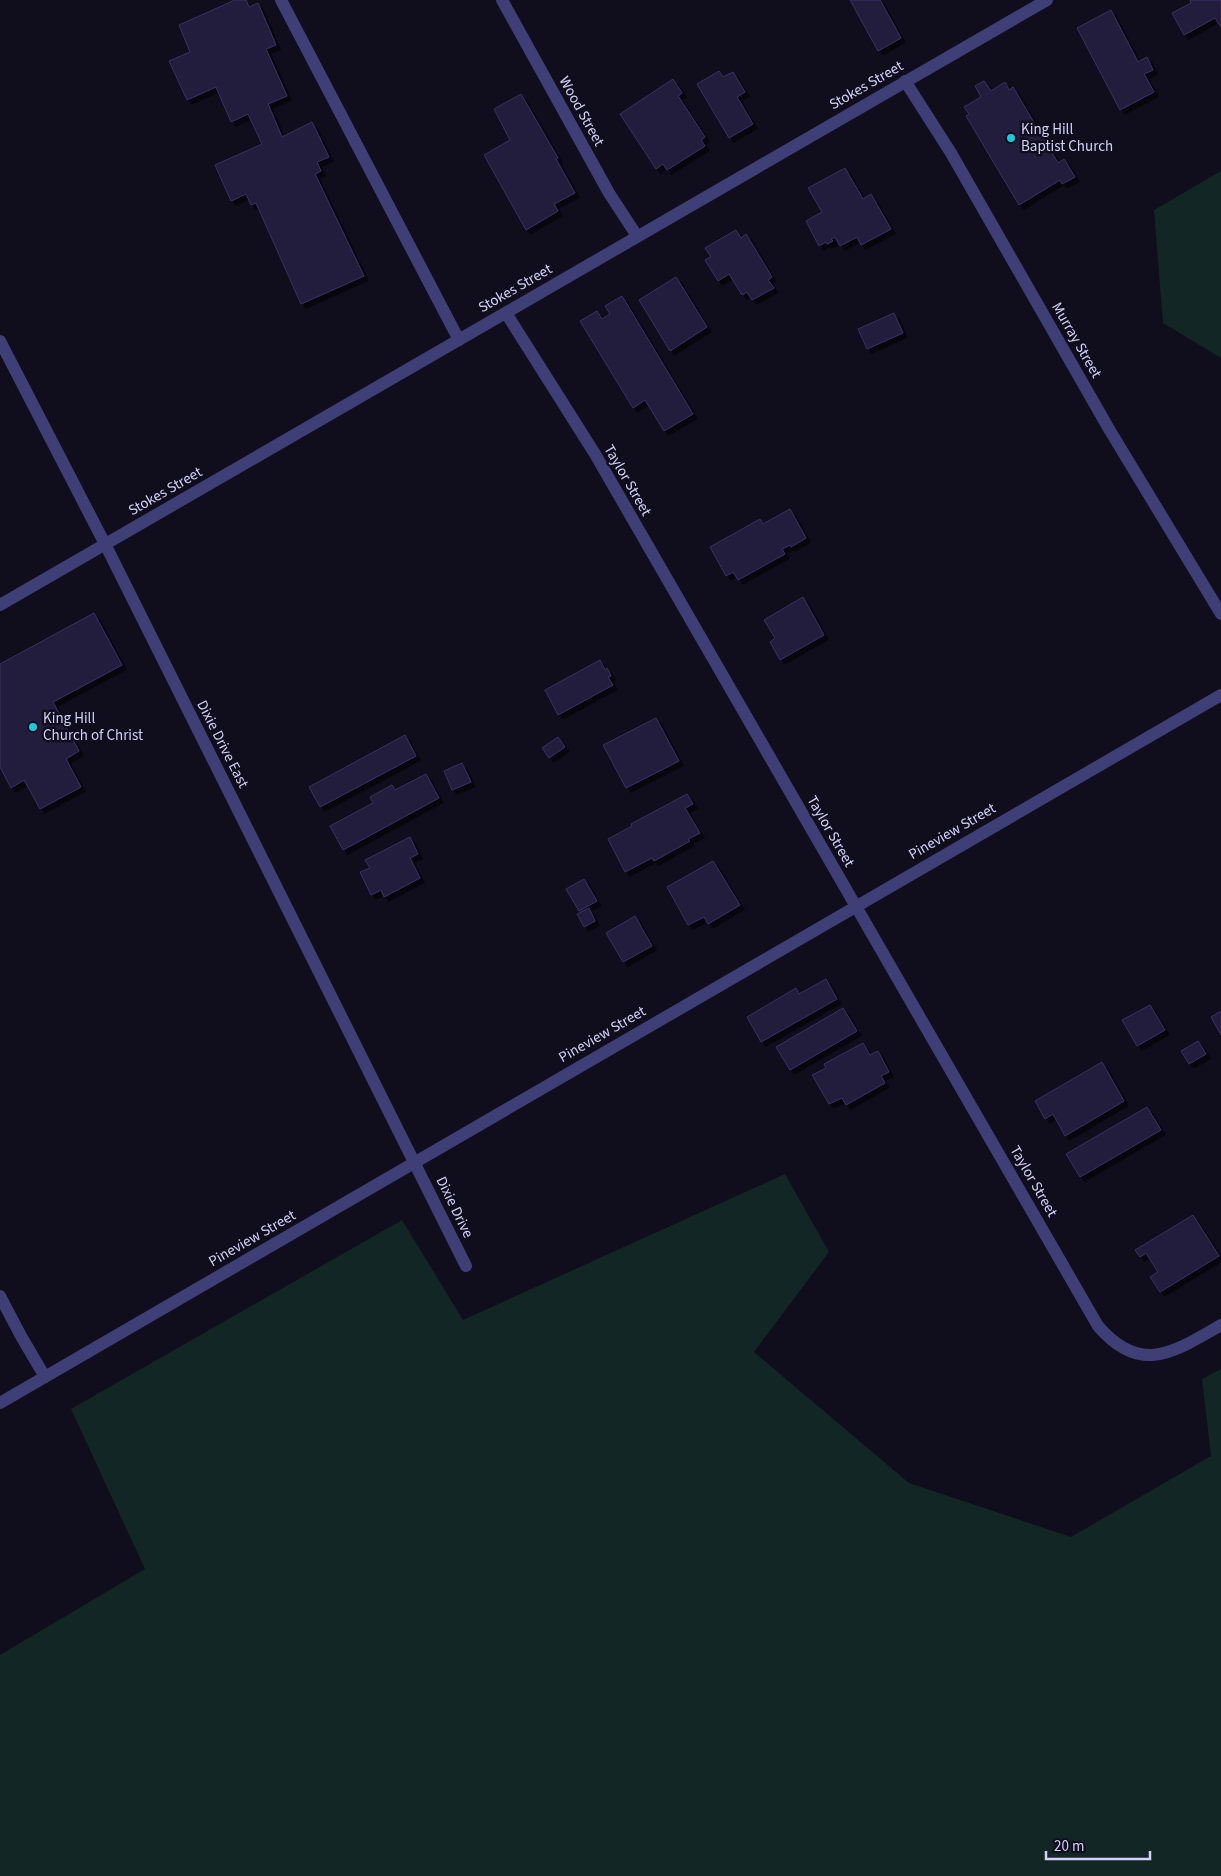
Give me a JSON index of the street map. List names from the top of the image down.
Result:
{
  "streets": {
    "street": [
      "Stokes Street",
      "Wood Street",
      "Murray Street",
      "Taylor Street",
      "Dixie Drive East",
      "Pineview Street",
      "Dixie Drive"
    ]
  },
  "crossings": [
    ["Stokes Street", "Wood Street"],
    ["Stokes Street", "Murray Street"],
    ["Stokes Street", "Taylor Street"],
    ["Stokes Street", "Dixie Drive East"],
    ["Taylor Street", "Pineview Street"],
    ["Dixie Drive East", "Pineview Street"],
    ["Dixie Drive East", "Dixie Drive"],
    ["Pineview Street", "Dixie Drive"]
  ],
  "places": ["King Hill Baptist Church", "King Hill Church of Christ"],
  "scale_bar": "20 m"
}
